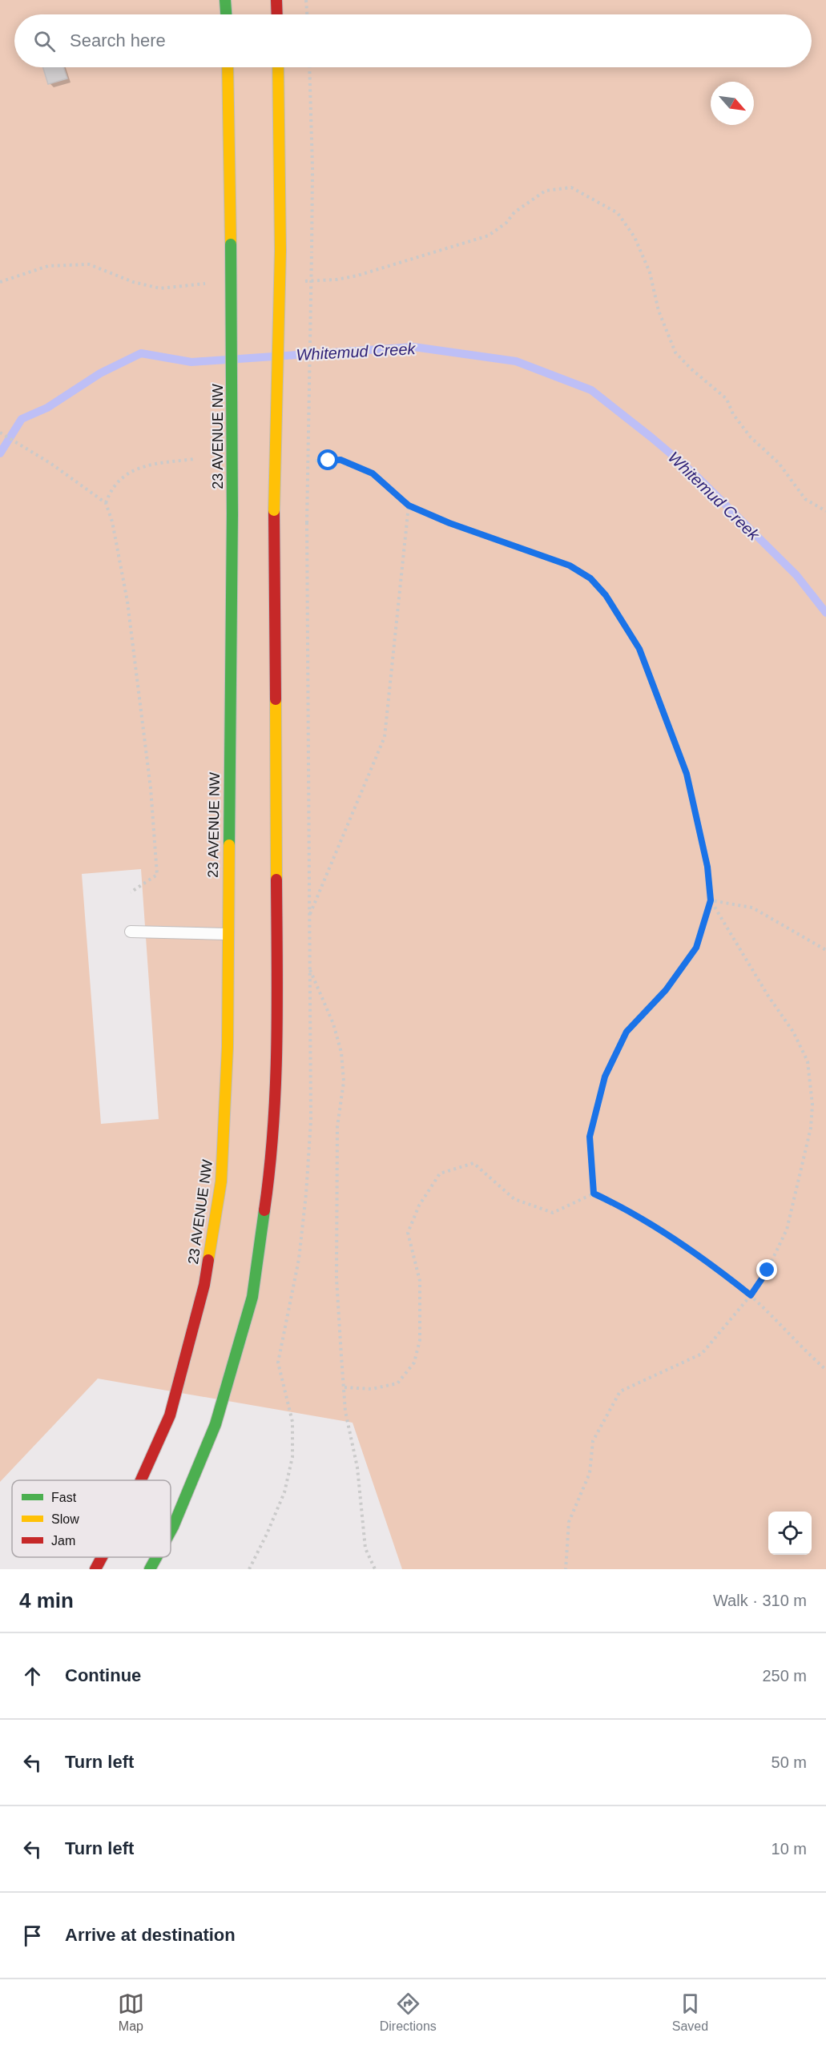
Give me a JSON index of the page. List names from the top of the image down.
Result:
{
  "streets": {
    "main road": ["23 AVENUE NW"]
  },
  "water": ["Whitemud Creek"],
  "legend": ["Fast", "Slow", "Jam"],
  "north": "bottom right",
  "page": {
    "search": "Search here",
    "heading": ["4 min", "Walk · 310 m"],
    "list": [
      ["Continue", "250 m"],
      ["Turn left", "50 m"],
      ["Turn left", "10 m"],
      "Arrive at destination"
    ],
    "nav": ["Map", "Directions", "Saved"]
  }
}
